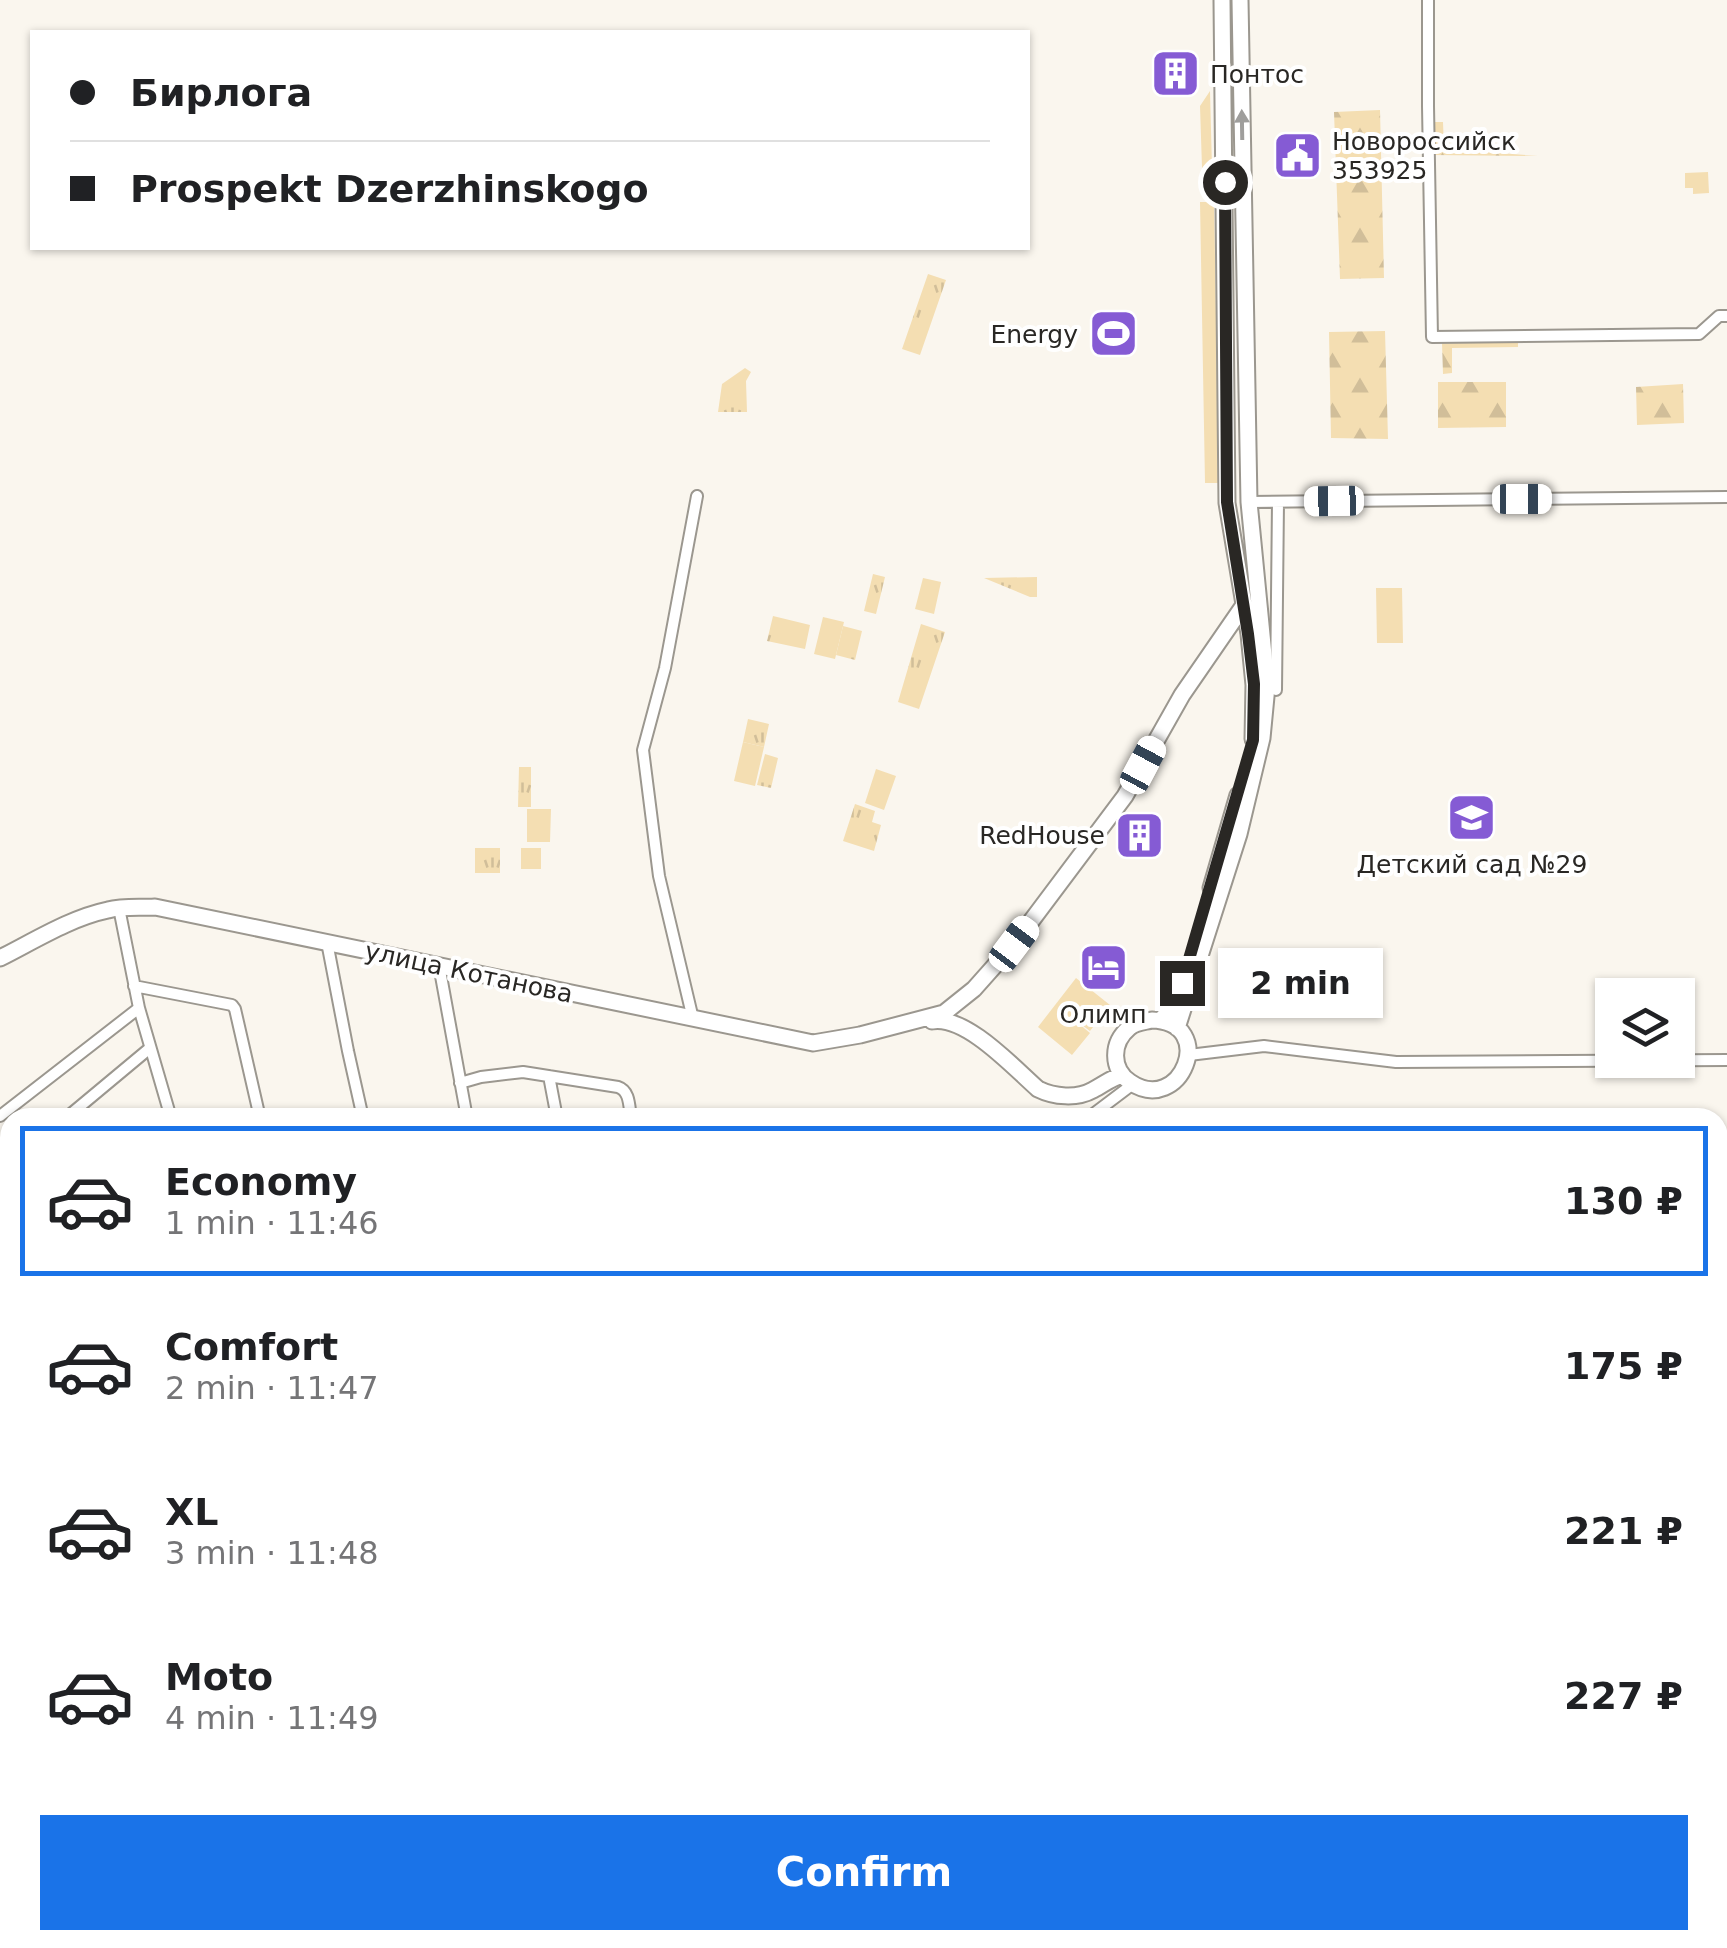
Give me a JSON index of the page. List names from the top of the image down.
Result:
{
  "streets": {
    "street": ["улица Котанова"]
  },
  "places": {
    "building": ["Понтос", "RedHouse"],
    "public building": ["Новороссийск 353925"],
    "sports": ["Energy"],
    "school or university": ["Детский сад №29"],
    "hotel": ["Олимп"]
  },
  "page": {
    "banner": ["Бирлога", "Prospekt Dzerzhinskogo"],
    "bubble": "2 min",
    "list": [
      {
        "name": "Economy",
        "note": "1 min · 11:46",
        "value": "130 ₽"
      },
      {
        "name": "Comfort",
        "note": "2 min · 11:47",
        "value": "175 ₽"
      },
      {
        "name": "XL",
        "note": "3 min · 11:48",
        "value": "221 ₽"
      },
      {
        "name": "Moto",
        "note": "4 min · 11:49",
        "value": "227 ₽"
      }
    ],
    "buttons": "Confirm"
  }
}
